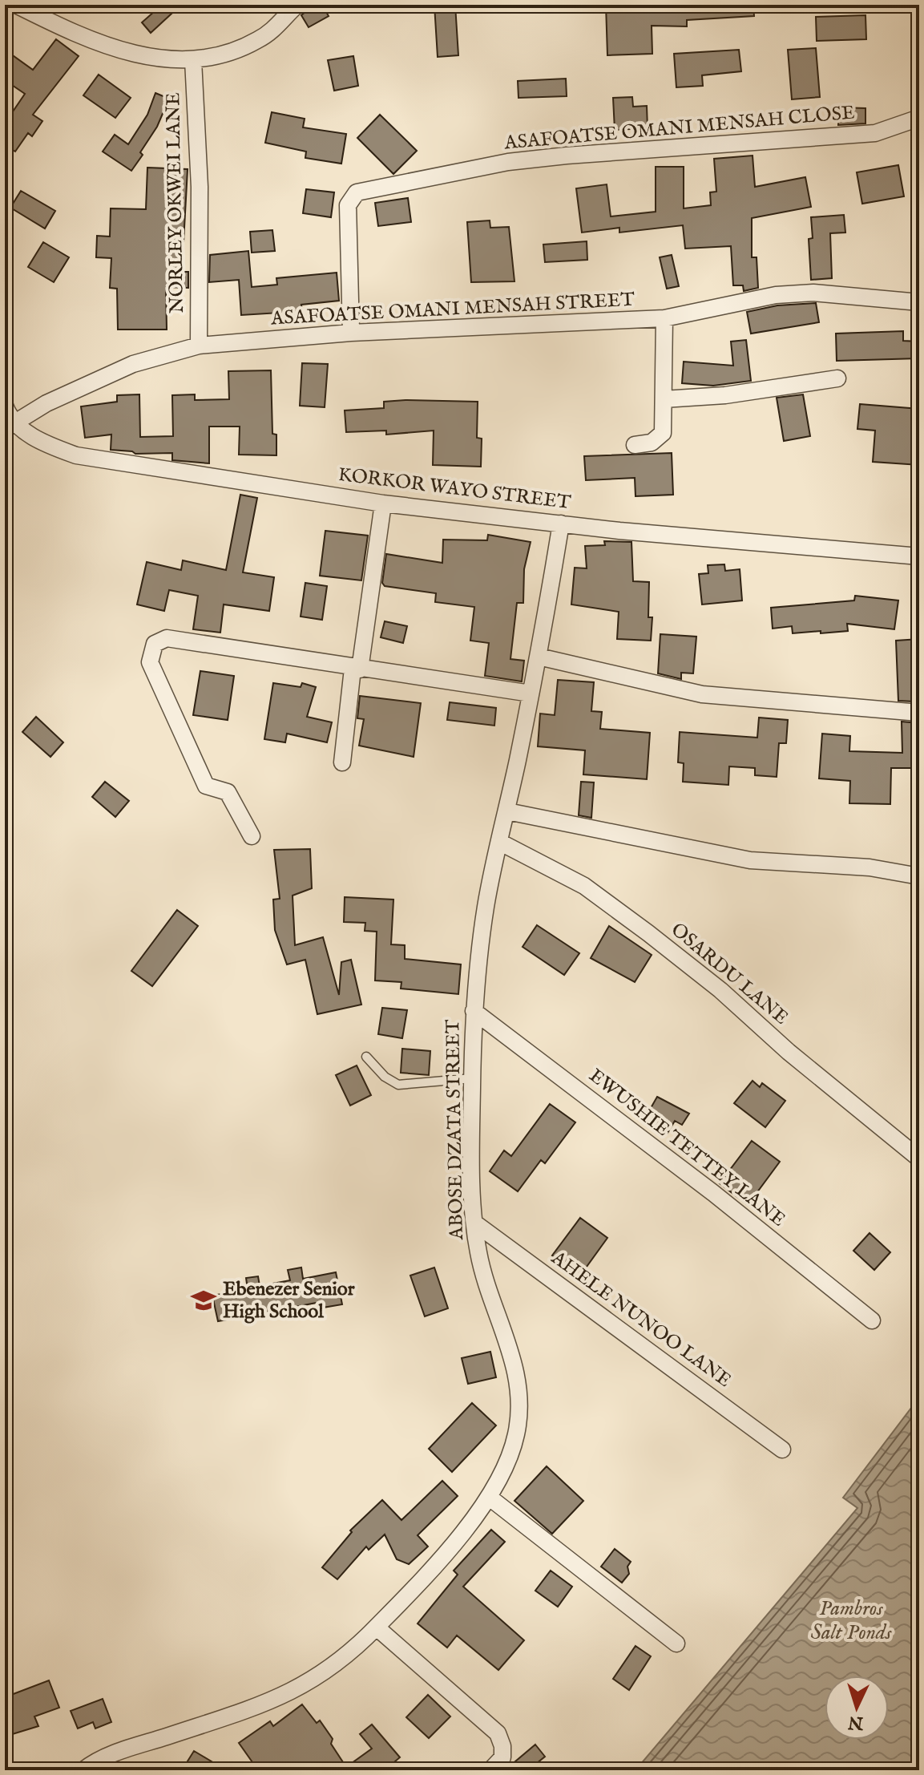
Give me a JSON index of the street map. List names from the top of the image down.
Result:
{
  "streets": {
    "street": [
      "ASAFOATSE OMANI MENSAH CLOSE",
      "NORLEY OKWEI LANE",
      "ASAFOATSE OMANI MENSAH STREET",
      "KORKOR WAYO STREET",
      "OSARDU LANE",
      "ABOSE DZATA STREET",
      "EWUSHIE TETTEY LANE",
      "AHELE NUNOO LANE"
    ]
  },
  "crossings": [
    ["ASAFOATSE OMANI MENSAH CLOSE", "ASAFOATSE OMANI MENSAH STREET"],
    ["NORLEY OKWEI LANE", "ASAFOATSE OMANI MENSAH STREET"],
    ["ASAFOATSE OMANI MENSAH STREET", "KORKOR WAYO STREET"],
    ["KORKOR WAYO STREET", "ABOSE DZATA STREET"],
    ["OSARDU LANE", "ABOSE DZATA STREET"],
    ["ABOSE DZATA STREET", "EWUSHIE TETTEY LANE"],
    ["ABOSE DZATA STREET", "AHELE NUNOO LANE"]
  ],
  "water": ["Pambros Salt Ponds"],
  "places": {
    "school or university": ["Ebenezer Senior High School"]
  },
  "north": "bottom"
}
